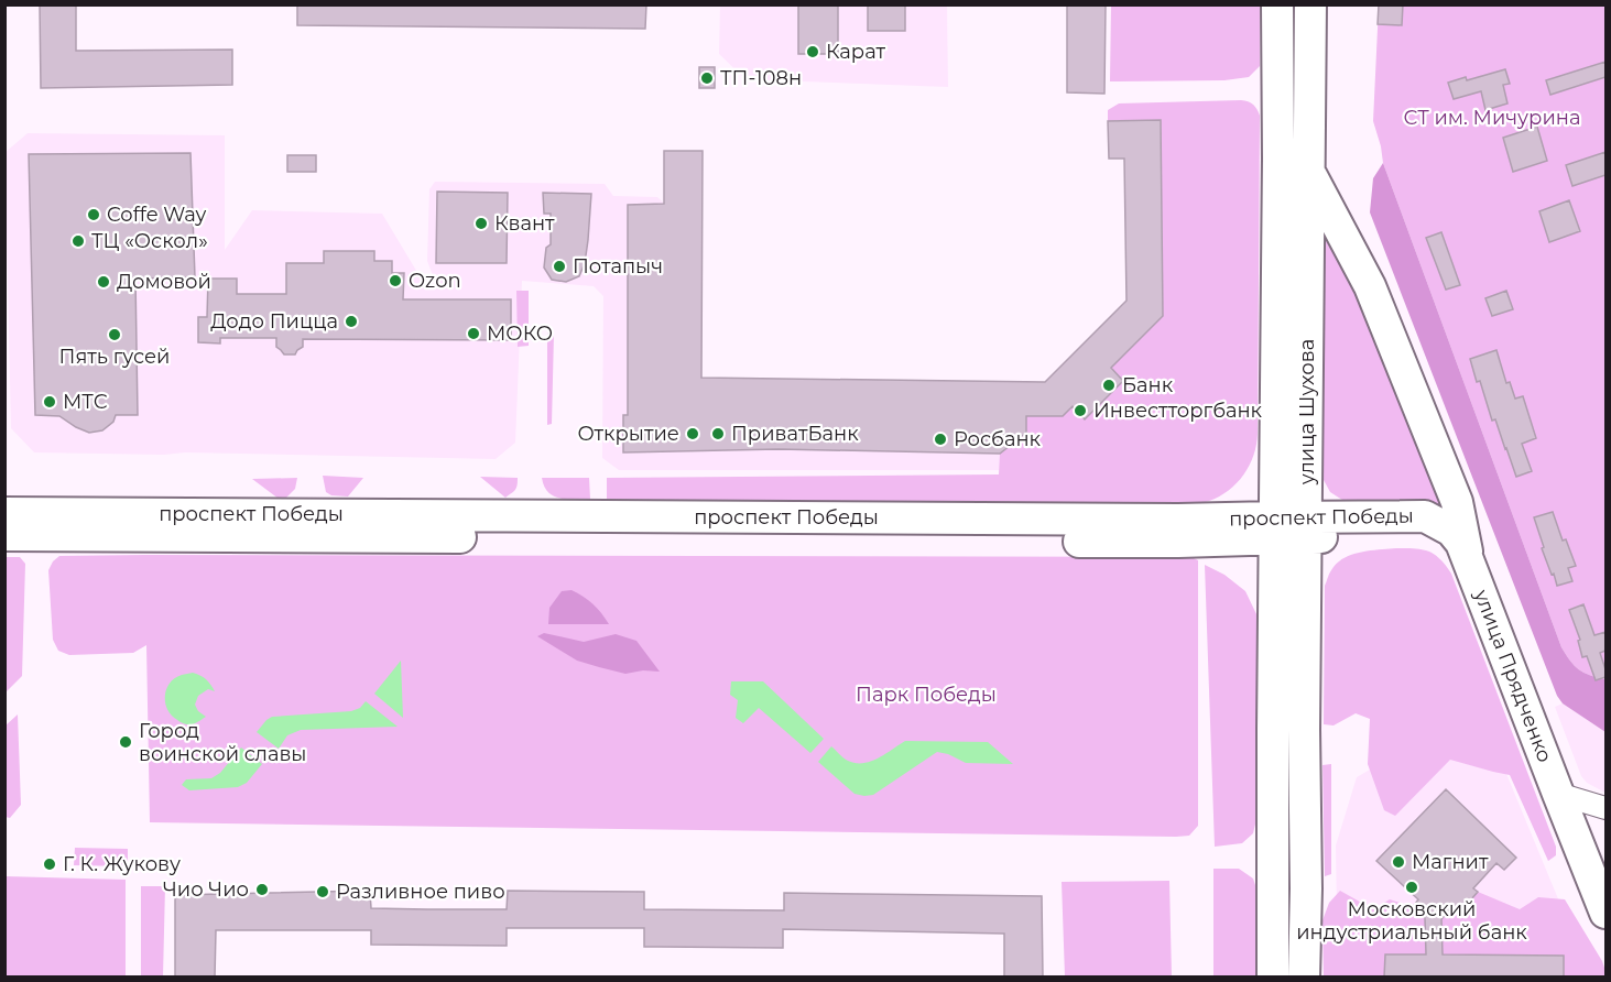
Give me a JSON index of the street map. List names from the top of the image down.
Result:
{
  "streets": {
    "main road": ["улица Шухова", "проспект Победы", "улица Прядченко"]
  },
  "crossings": [
    ["улица Шухова", "проспект Победы"],
    ["проспект Победы", "улица Прядченко"]
  ],
  "parks": ["СТ им. Мичурина", "Парк Победы"],
  "places": [
    "Карат",
    "ТП-108н",
    "Coffe Way",
    "Квант",
    "ТЦ «Оскол»",
    "Потапыч",
    "Ozon",
    "Домовой",
    "Додо Пицца",
    "МОКО",
    "Пять гусей",
    "Банк",
    "МТС",
    "Инвестторгбанк",
    "Открытие",
    "ПриватБанк",
    "Росбанк",
    "Город воинской славы",
    "Магнит",
    "Г. К. Жукову",
    "Московский индустриальный банк",
    "Чио Чио",
    "Разливное пиво"
  ]
}
